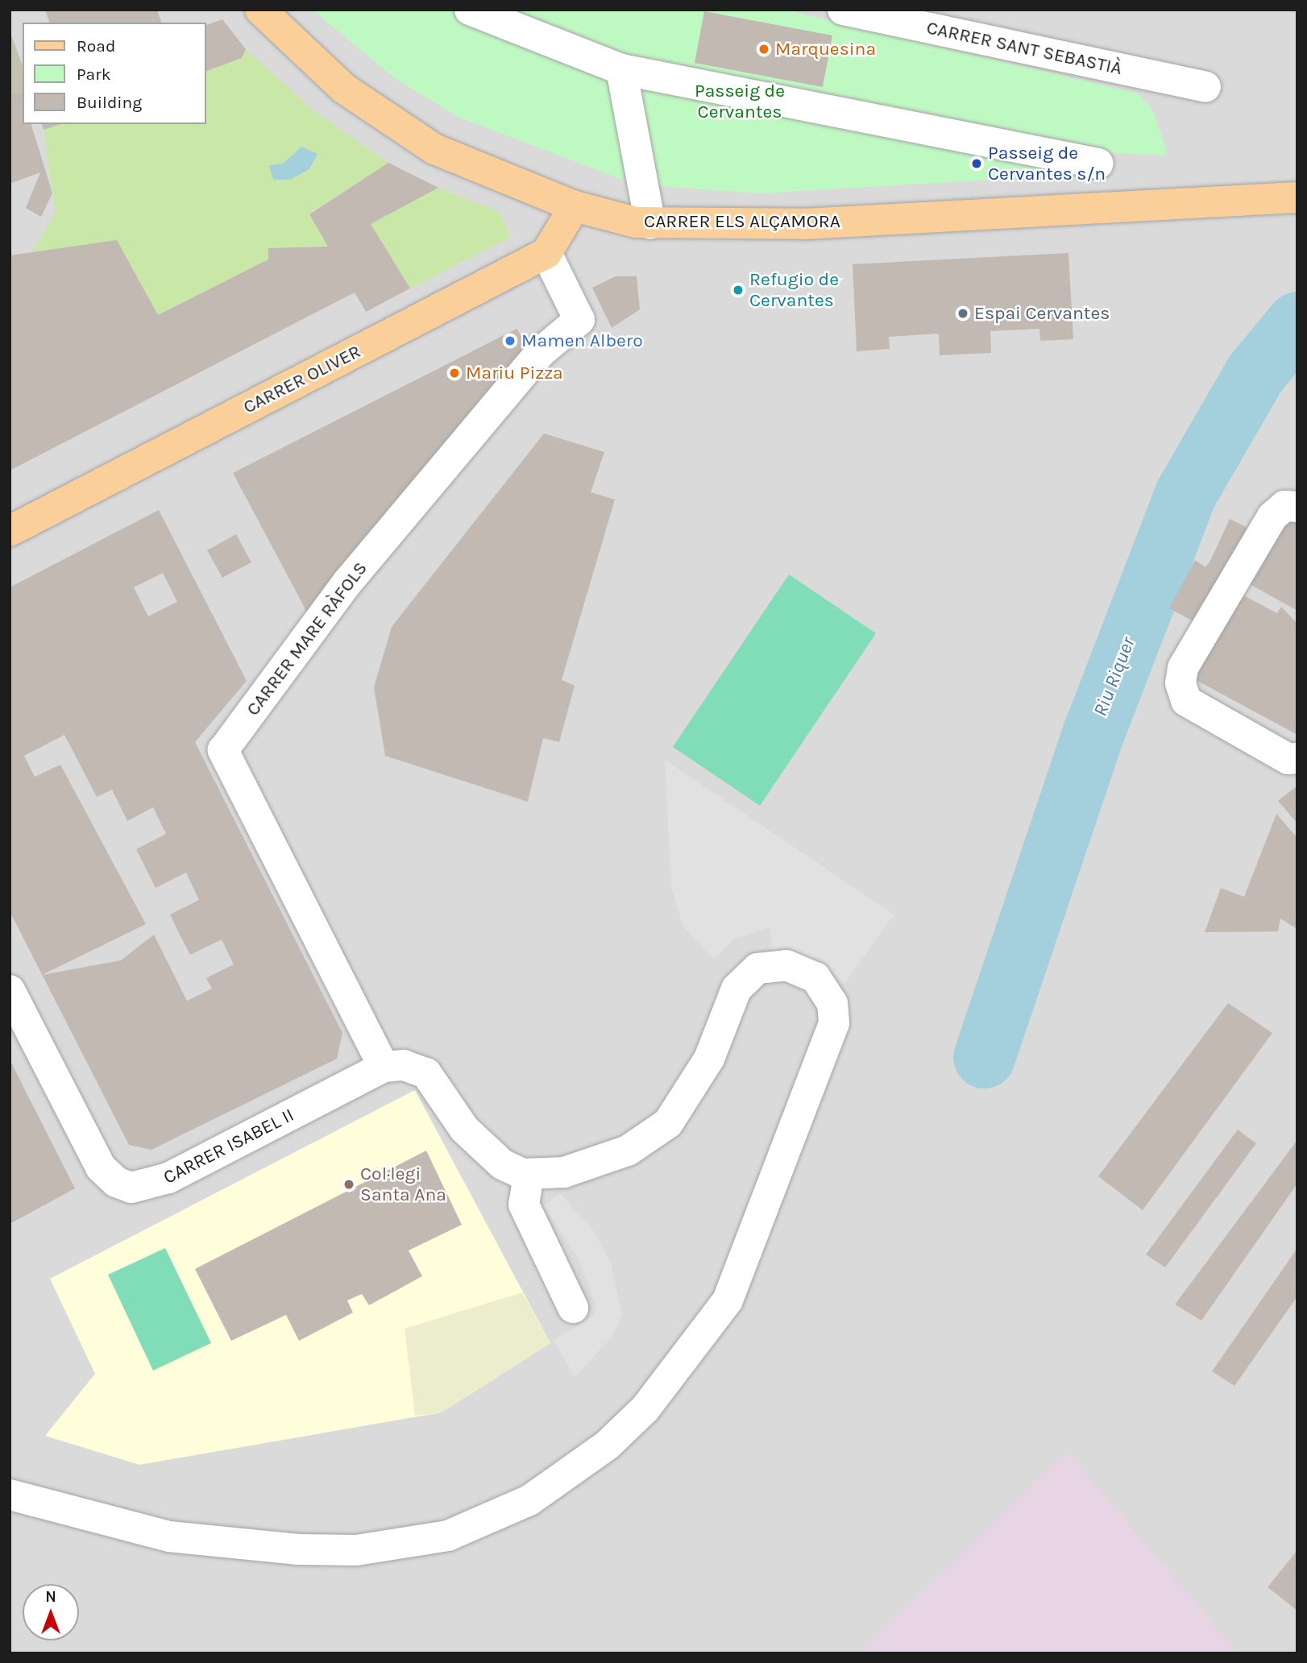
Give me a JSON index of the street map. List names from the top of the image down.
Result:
{
  "streets": {
    "main road": ["CARRER ELS ALÇAMORA", "CARRER OLIVER"],
    "street": ["CARRER SANT SEBASTIÀ", "CARRER MARE RÀFOLS", "CARRER ISABEL II"]
  },
  "crossings": [
    ["CARRER OLIVER", "CARRER MARE RÀFOLS"],
    ["CARRER MARE RÀFOLS", "CARRER ISABEL II"]
  ],
  "water": ["Riu Riquer"],
  "parks": ["Passeig de Cervantes"],
  "places": [
    "Marquesina",
    "Passeig de Cervantes s/n",
    "Refugio de Cervantes",
    "Espai Cervantes",
    "Mamen Albero",
    "Mariu Pizza",
    "Col·legi Santa Ana"
  ],
  "legend": ["Road", "Park", "Building"],
  "north": "top"
}
